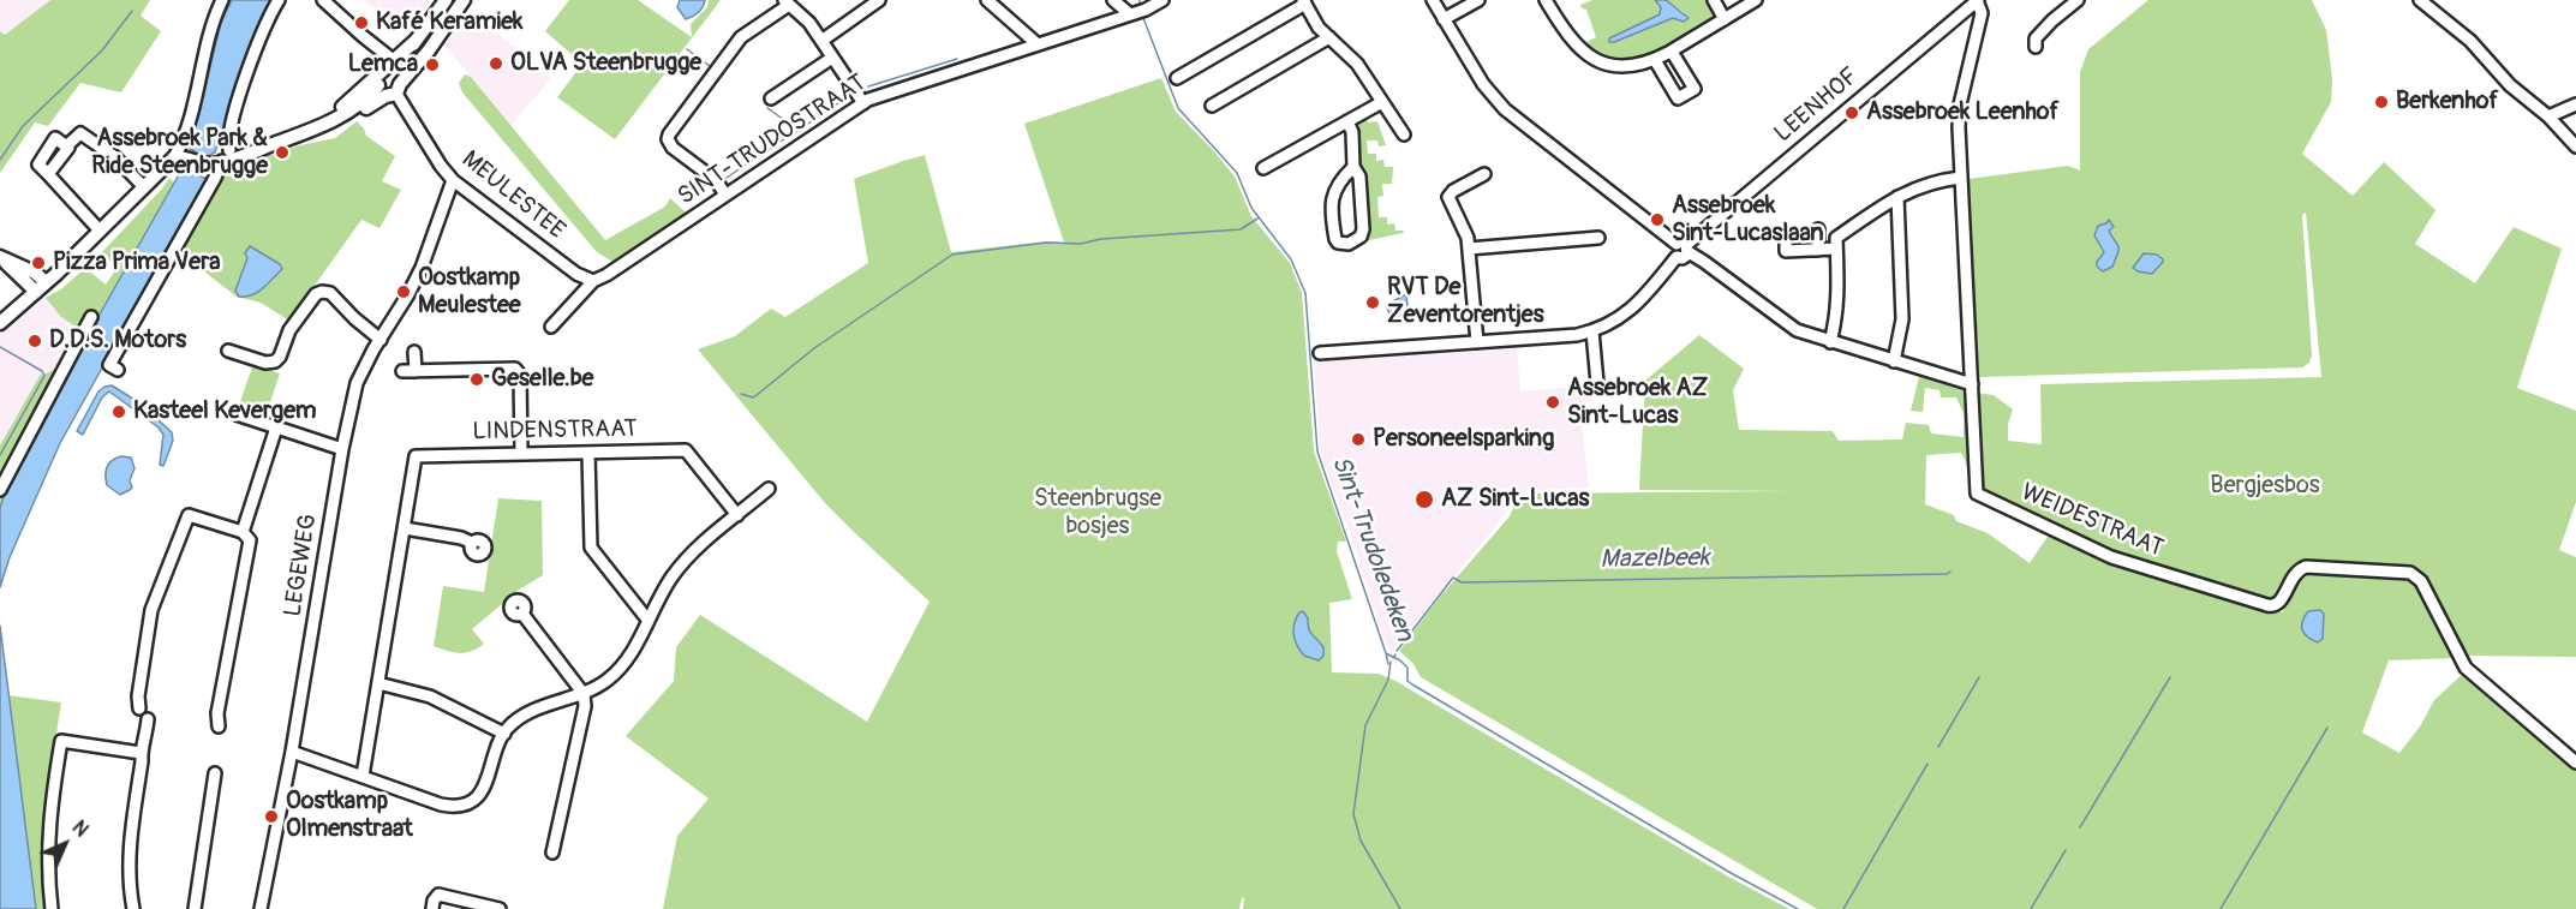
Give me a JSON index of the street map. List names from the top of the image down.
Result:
{
  "streets": {
    "street": [
      "LEENHOF",
      "SINT-TRUDOSTRAAT",
      "MEULESTEE",
      "LINDENSTRAAT",
      "WEIDESTRAAT",
      "LEGEWEG"
    ]
  },
  "crossings": [
    ["LEENHOF", "WEIDESTRAAT"],
    ["SINT-TRUDOSTRAAT", "MEULESTEE"],
    ["MEULESTEE", "LEGEWEG"]
  ],
  "water": ["Sint-Trudoledeken", "Mazelbeek"],
  "parks": ["Bergjesbos", "Steenbrugse bosjes"],
  "places": [
    "Kafé Keramiek",
    "OLVA Steenbrugge",
    "Lemca",
    "Berkenhof",
    "Assebroek Leenhof",
    "Assebroek Park & Ride Steenbrugge",
    "Assebroek Sint-Lucaslaan",
    "Pizza Prima Vera",
    "Oostkamp Meulestee",
    "RVT De Zeventorentjes",
    "D.D.S. Motors",
    "Geselle.be",
    "Assebroek AZ Sint-Lucas",
    "Kasteel Kevergem",
    "Personeelsparking",
    "AZ Sint-Lucas",
    "Oostkamp Olmenstraat"
  ],
  "north": "top right"
}
